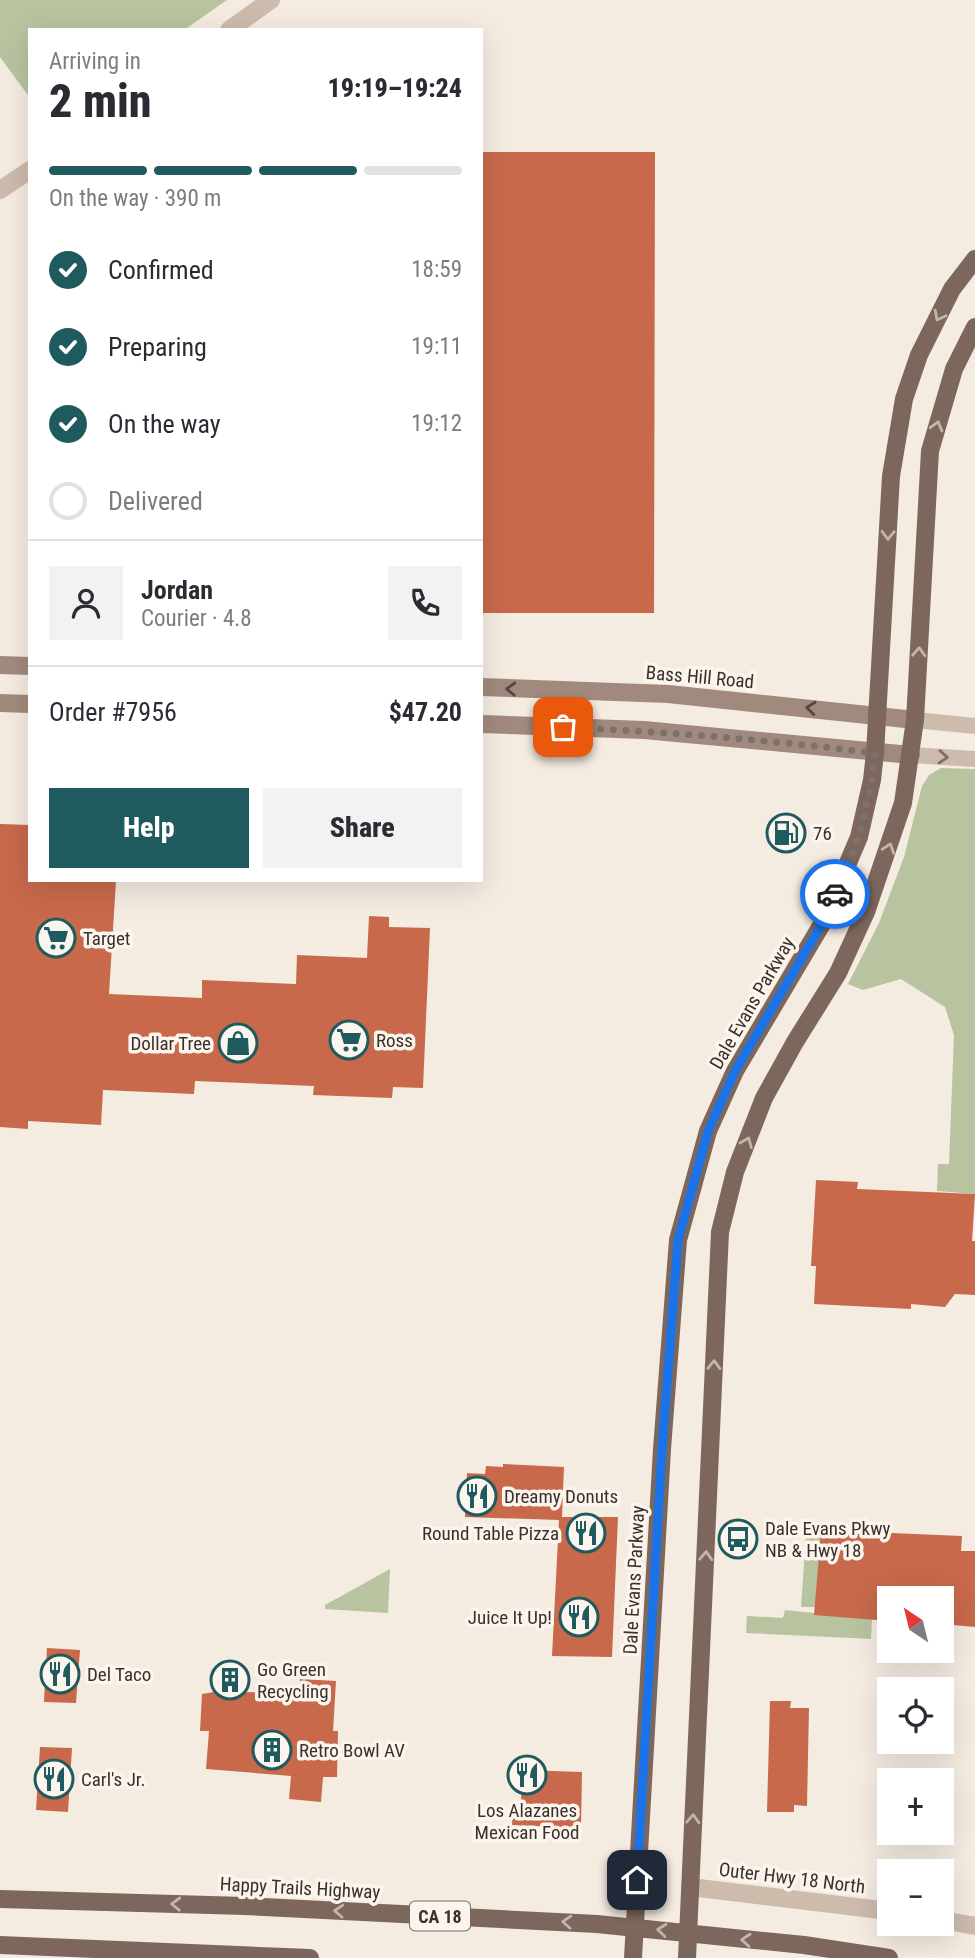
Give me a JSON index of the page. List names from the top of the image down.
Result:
{
  "streets": {
    "main road": [
      "Bass Hill Road",
      "Dale Evans Parkway",
      "Happy Trails Highway",
      "CA 18"
    ],
    "street": ["Outer Hwy 18 North"]
  },
  "crossings": [
    ["Bass Hill Road", "Dale Evans Parkway"],
    ["Dale Evans Parkway", "Happy Trails Highway"]
  ],
  "places": {
    "fuel station": ["76"],
    "supermarket": ["Target", "Ross"],
    "shop": ["Dollar Tree"],
    "restaurant": [
      "Dreamy Donuts",
      "Round Table Pizza",
      "Juice It Up!",
      "Del Taco",
      "Los Alazanes Mexican Food",
      "Carl's Jr."
    ],
    "bus stop": ["Dale Evans Pkwy NB & Hwy 18"],
    "building": ["Go Green Recycling", "Retro Bowl AV"]
  },
  "north": "top left",
  "page": {
    "heading": ["2 min", "Arriving in", "19:19–19:24"],
    "panel": [
      "Jordan",
      "Courier · 4.8",
      "Order #7956",
      "$47.20"
    ],
    "bar": "On the way · 390 m",
    "list": [
      ["Confirmed", "18:59"],
      ["Preparing", "19:11"],
      ["On the way", "19:12"],
      "Delivered"
    ],
    "buttons": ["Help", "Share"],
    "map_buttons": ["+", "−"]
  }
}
